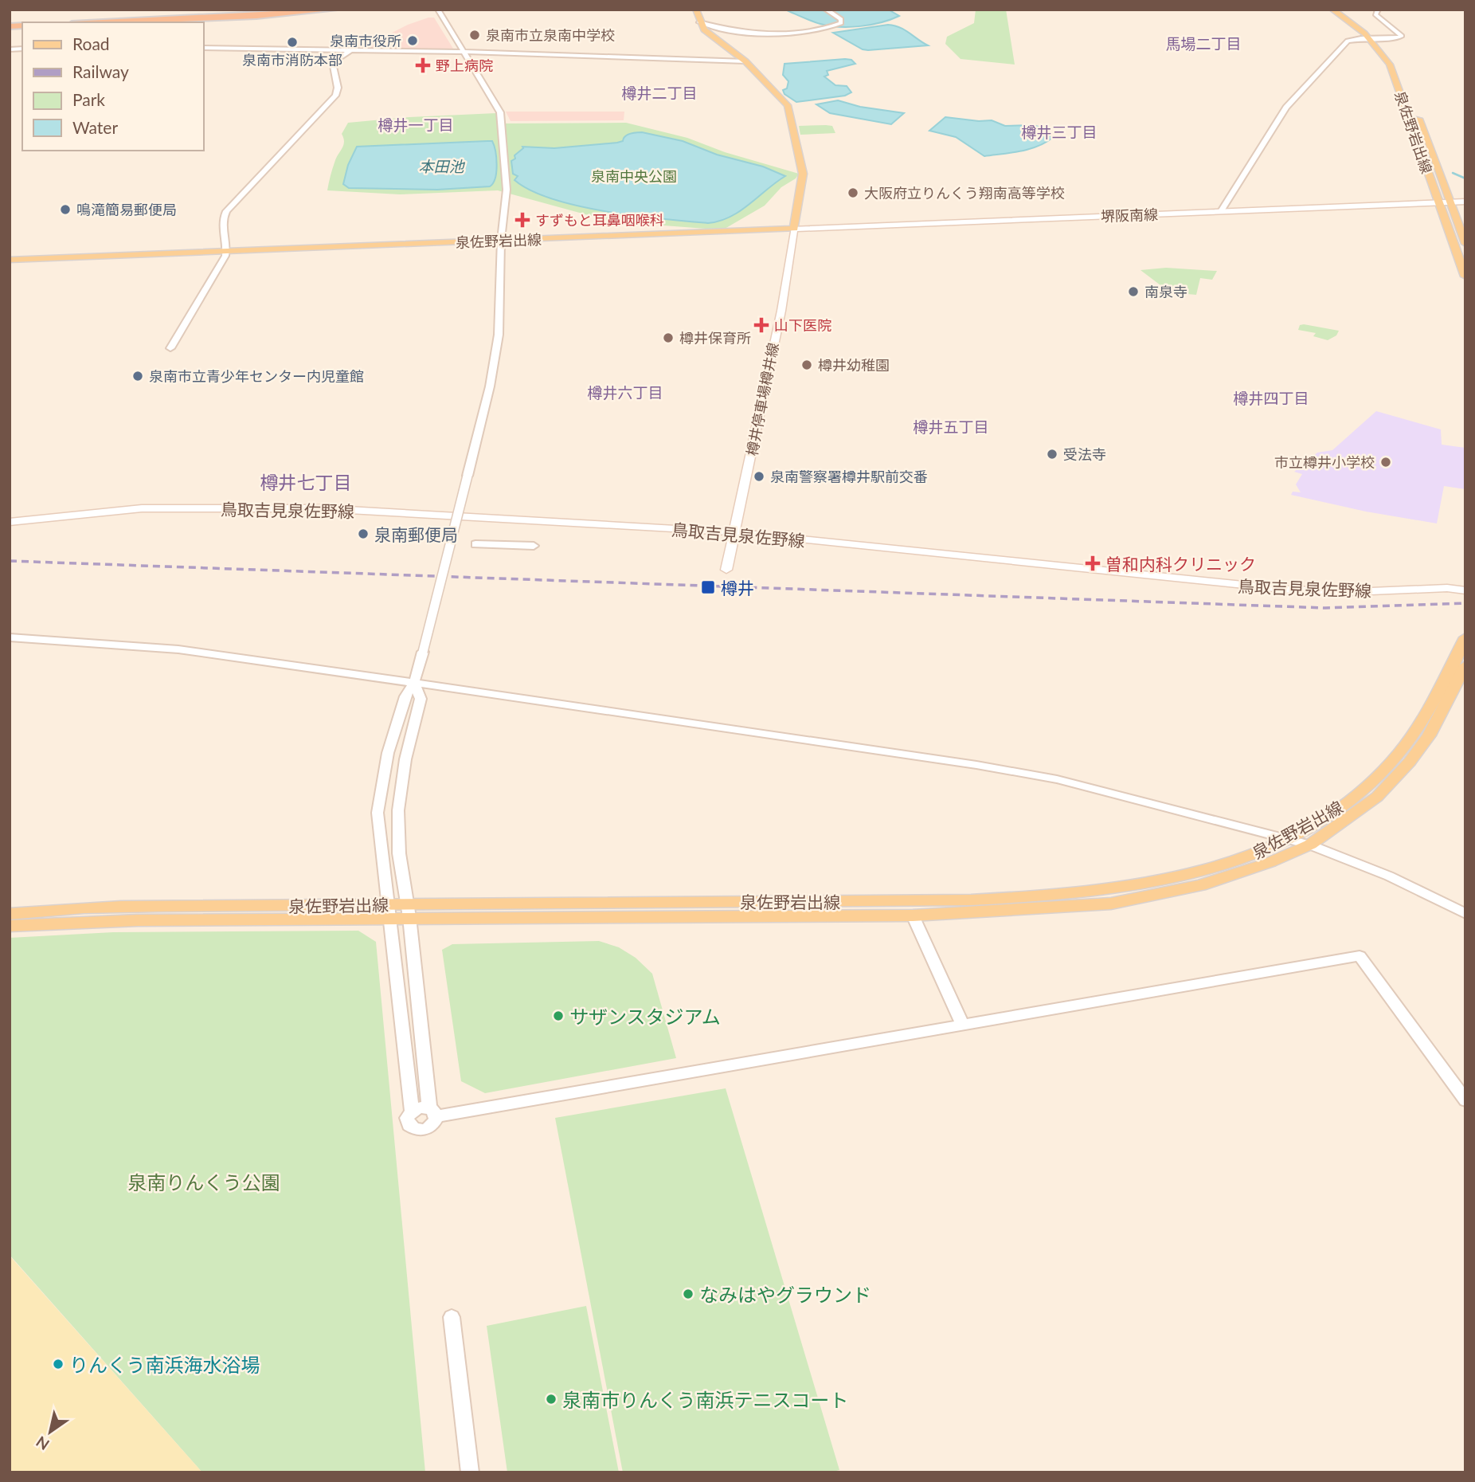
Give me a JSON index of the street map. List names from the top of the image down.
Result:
{
  "streets": {
    "main road": [
      "泉佐野岩出線",
      "堺阪南線",
      "樽井停車場樽井線",
      "鳥取吉見泉佐野線"
    ]
  },
  "crossings": [
    ["泉佐野岩出線", "堺阪南線"],
    ["泉佐野岩出線", "樽井停車場樽井線"],
    ["堺阪南線", "樽井停車場樽井線"],
    ["樽井停車場樽井線", "鳥取吉見泉佐野線"]
  ],
  "districts": [
    "馬場二丁目",
    "樽井二丁目",
    "樽井一丁目",
    "樽井三丁目",
    "樽井六丁目",
    "樽井四丁目",
    "樽井五丁目",
    "樽井七丁目"
  ],
  "water": ["本田池"],
  "parks": ["泉南中央公園", "泉南りんくう公園"],
  "places": {
    "other": [
      "泉南市立泉南中学校",
      "泉南市役所",
      "泉南市消防本部",
      "大阪府立りんくう翔南高等学校",
      "鳴滝簡易郵便局",
      "南泉寺",
      "樽井保育所",
      "樽井幼稚園",
      "泉南市立青少年センター内児童館",
      "受法寺",
      "市立樽井小学校",
      "泉南警察署樽井駅前交番",
      "泉南郵便局",
      "サザンスタジアム",
      "なみはやグラウンド",
      "りんくう南浜海水浴場",
      "泉南市りんくう南浜テニスコート"
    ],
    "health": [
      "野上病院",
      "すずもと耳鼻咽喉科",
      "山下医院",
      "曽和内科クリニック"
    ],
    "transit": ["樽井"]
  },
  "legend": [
    "Road",
    "Railway",
    "Park",
    "Water"
  ],
  "north": "bottom left"
}
